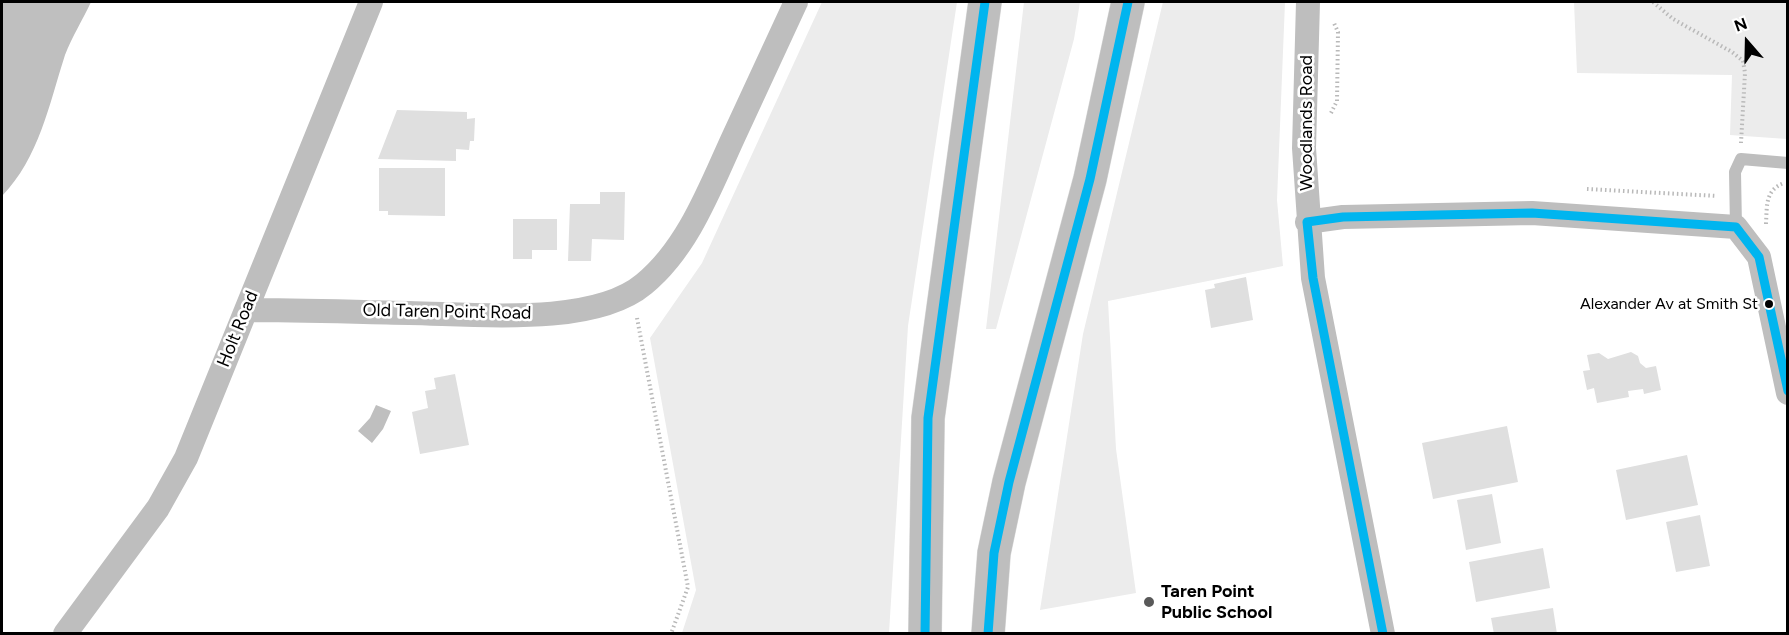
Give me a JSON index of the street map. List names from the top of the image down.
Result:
{
  "streets": {
    "street": ["Woodlands Road", "Old Taren Point Road", "Holt Road"]
  },
  "crossings": [
    ["Old Taren Point Road", "Holt Road"]
  ],
  "places": ["Alexander Av at Smith St", "Taren Point Public School"],
  "north": "top"
}
